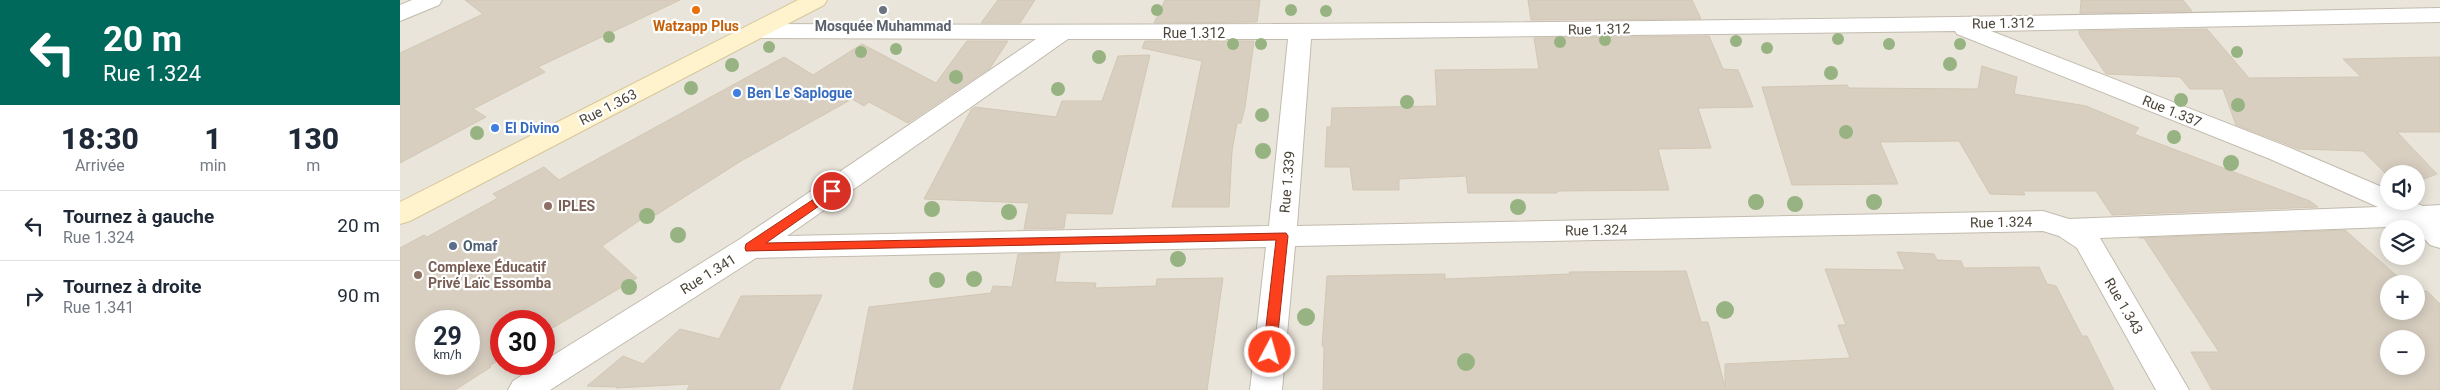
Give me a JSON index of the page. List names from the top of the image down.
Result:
{
  "streets": {
    "main road": ["Rue 1.363"],
    "street": [
      "Rue 1.312",
      "Rue 1.337",
      "Rue 1.339",
      "Rue 1.324",
      "Rue 1.341",
      "Rue 1.343"
    ]
  },
  "crossings": [
    ["Rue 1.312", "Rue 1.363"],
    ["Rue 1.312", "Rue 1.337"],
    ["Rue 1.312", "Rue 1.339"],
    ["Rue 1.312", "Rue 1.341"],
    ["Rue 1.337", "Rue 1.324"],
    ["Rue 1.339", "Rue 1.324"],
    ["Rue 1.324", "Rue 1.341"],
    ["Rue 1.324", "Rue 1.343"]
  ],
  "places": [
    "Watzapp Plus",
    "Mosquée Muhammad",
    "Ben Le Saplogue",
    "El Divino",
    "IPLES",
    "Omaf",
    "Complexe Éducatif Privé Laïc Essomba"
  ],
  "page": {
    "turn": ["20 m", "Rue 1.324"],
    "eta": [
      "18:30",
      "Arrivée",
      "1",
      "min",
      "130",
      "m"
    ],
    "map_buttons": ["+", "−"],
    "list": [
      {
        "name": "Tournez à gauche",
        "note": "Rue 1.324",
        "value": "20 m"
      },
      {
        "name": "Tournez à droite",
        "note": "Rue 1.341",
        "value": "90 m"
      }
    ],
    "speed": "29 km/h",
    "limit": "30"
  }
}
